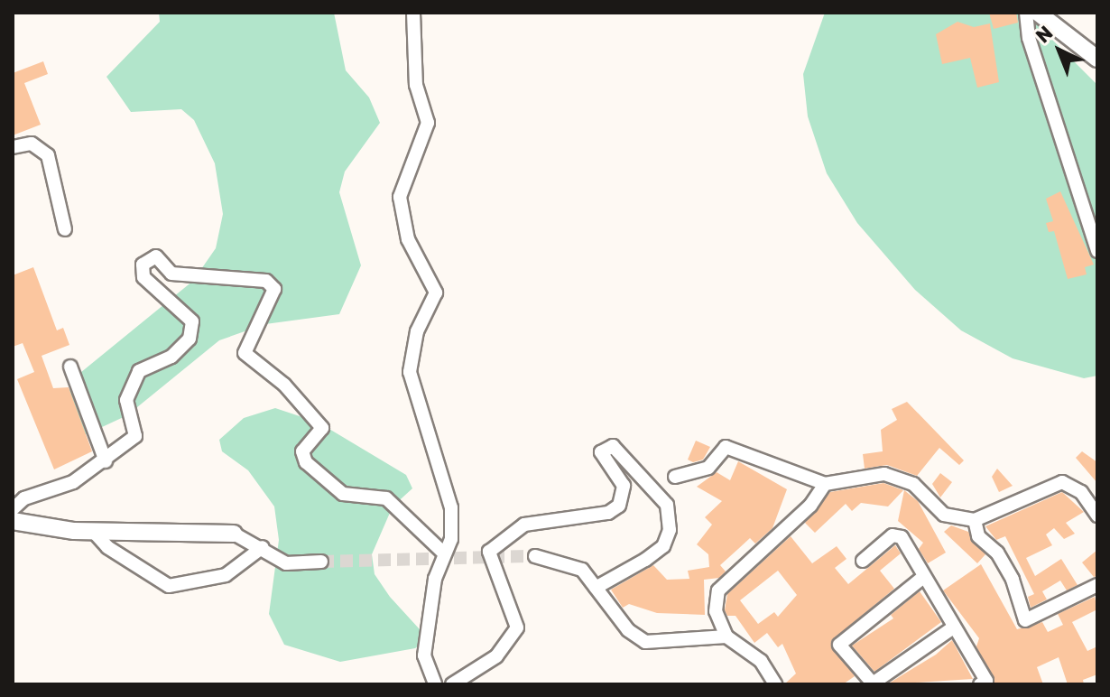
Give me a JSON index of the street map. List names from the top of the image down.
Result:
{
  "north": "top left"
}
